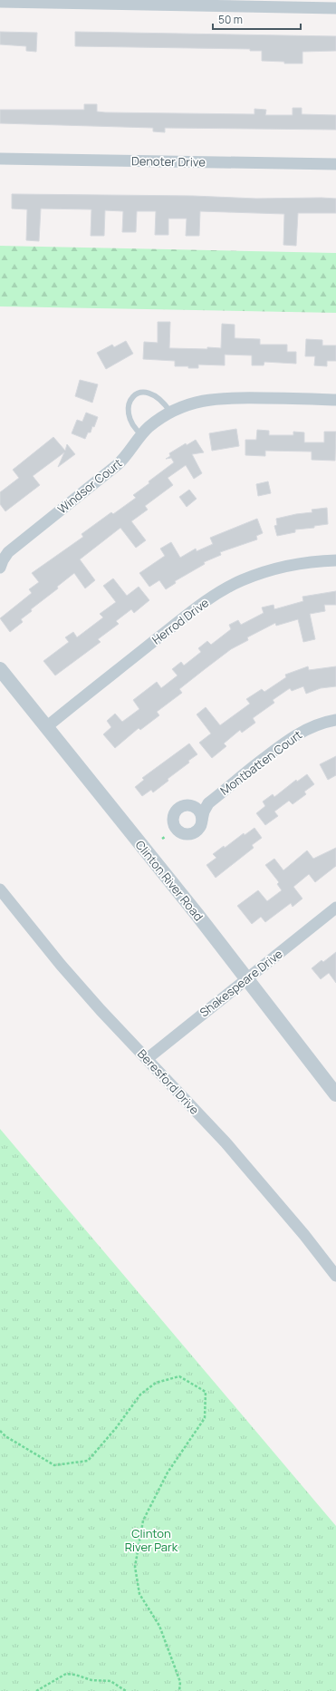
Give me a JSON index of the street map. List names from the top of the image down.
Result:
{
  "streets": {
    "street": [
      "Denoter Drive",
      "Windsor Court",
      "Herrod Drive",
      "Montbatten Court",
      "Clinton River Road",
      "Shakespeare Drive",
      "Beresford Drive"
    ]
  },
  "crossings": [
    ["Herrod Drive", "Clinton River Road"],
    ["Clinton River Road", "Shakespeare Drive"],
    ["Shakespeare Drive", "Beresford Drive"]
  ],
  "parks": ["Clinton River Park"],
  "scale_bar": "50 m"
}
